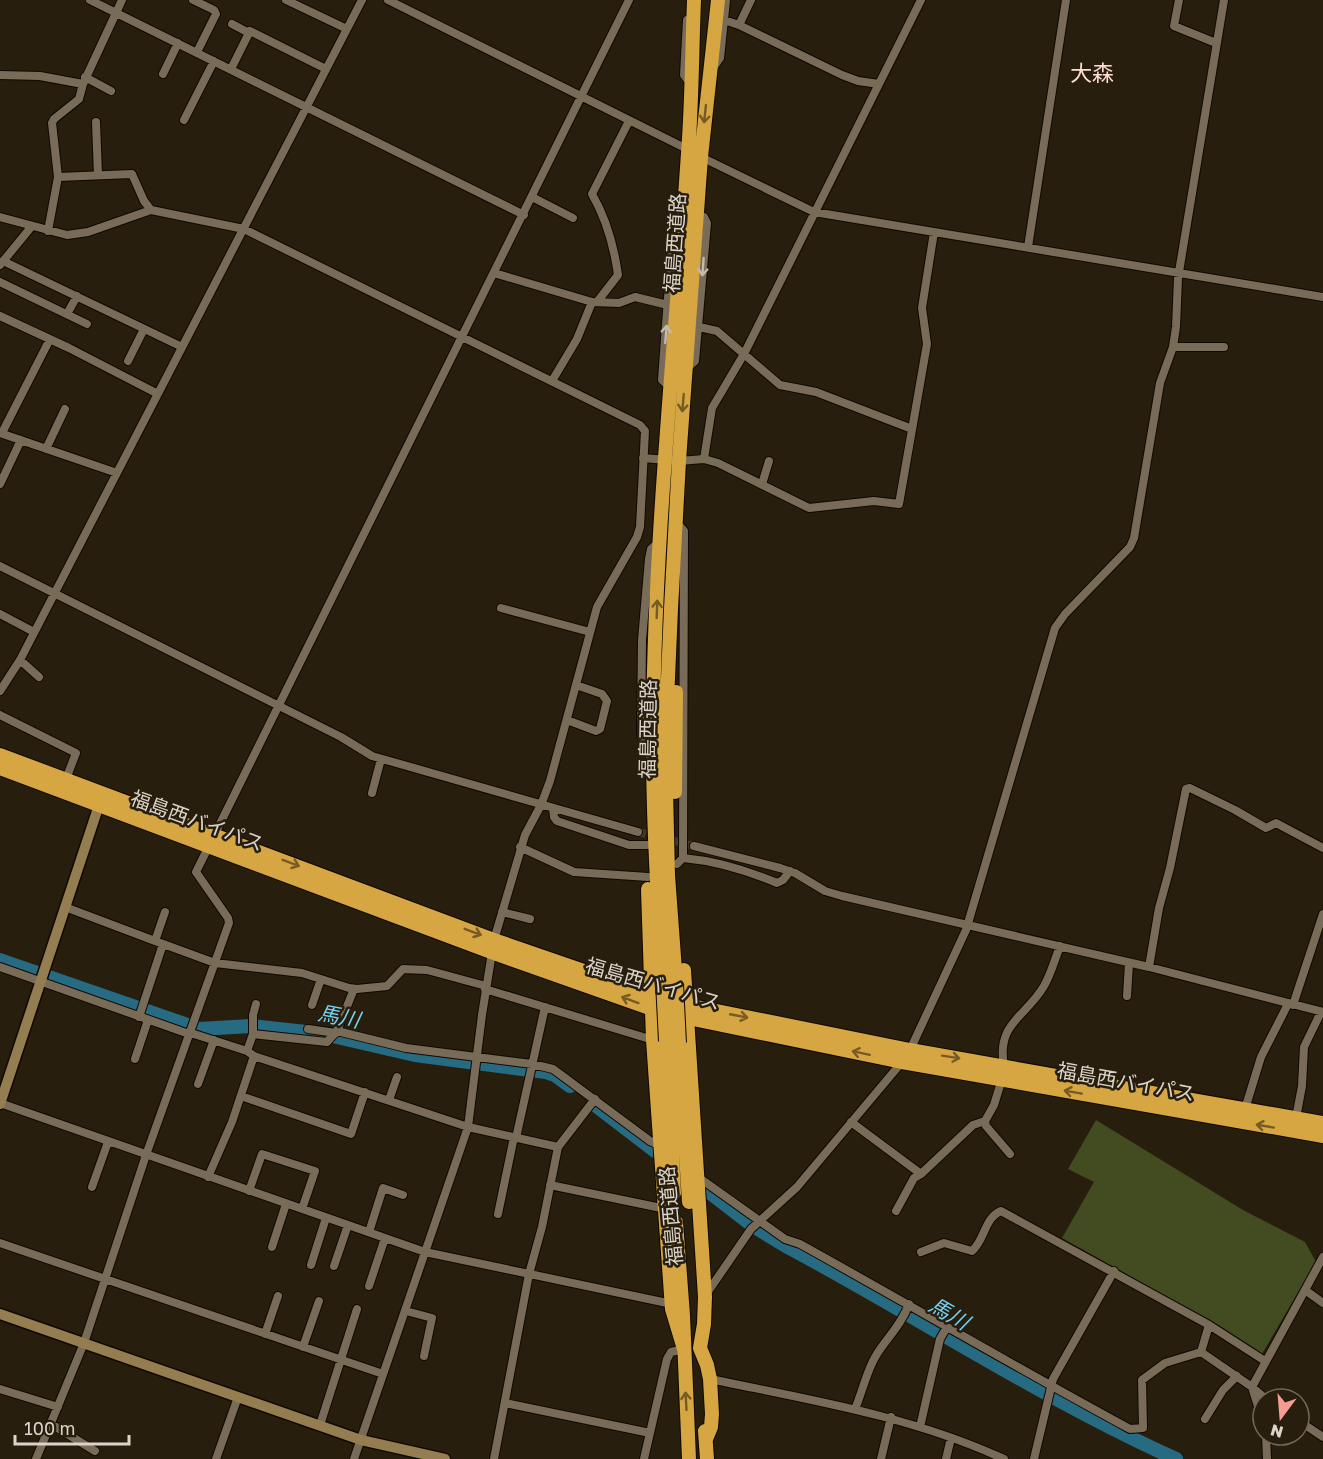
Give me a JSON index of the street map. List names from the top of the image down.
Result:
{
  "streets": {
    "highway": ["福島西道路", "福島西バイパス"]
  },
  "districts": ["大森"],
  "water": ["馬川"],
  "scale_bar": "100 m",
  "north": "bottom"
}
